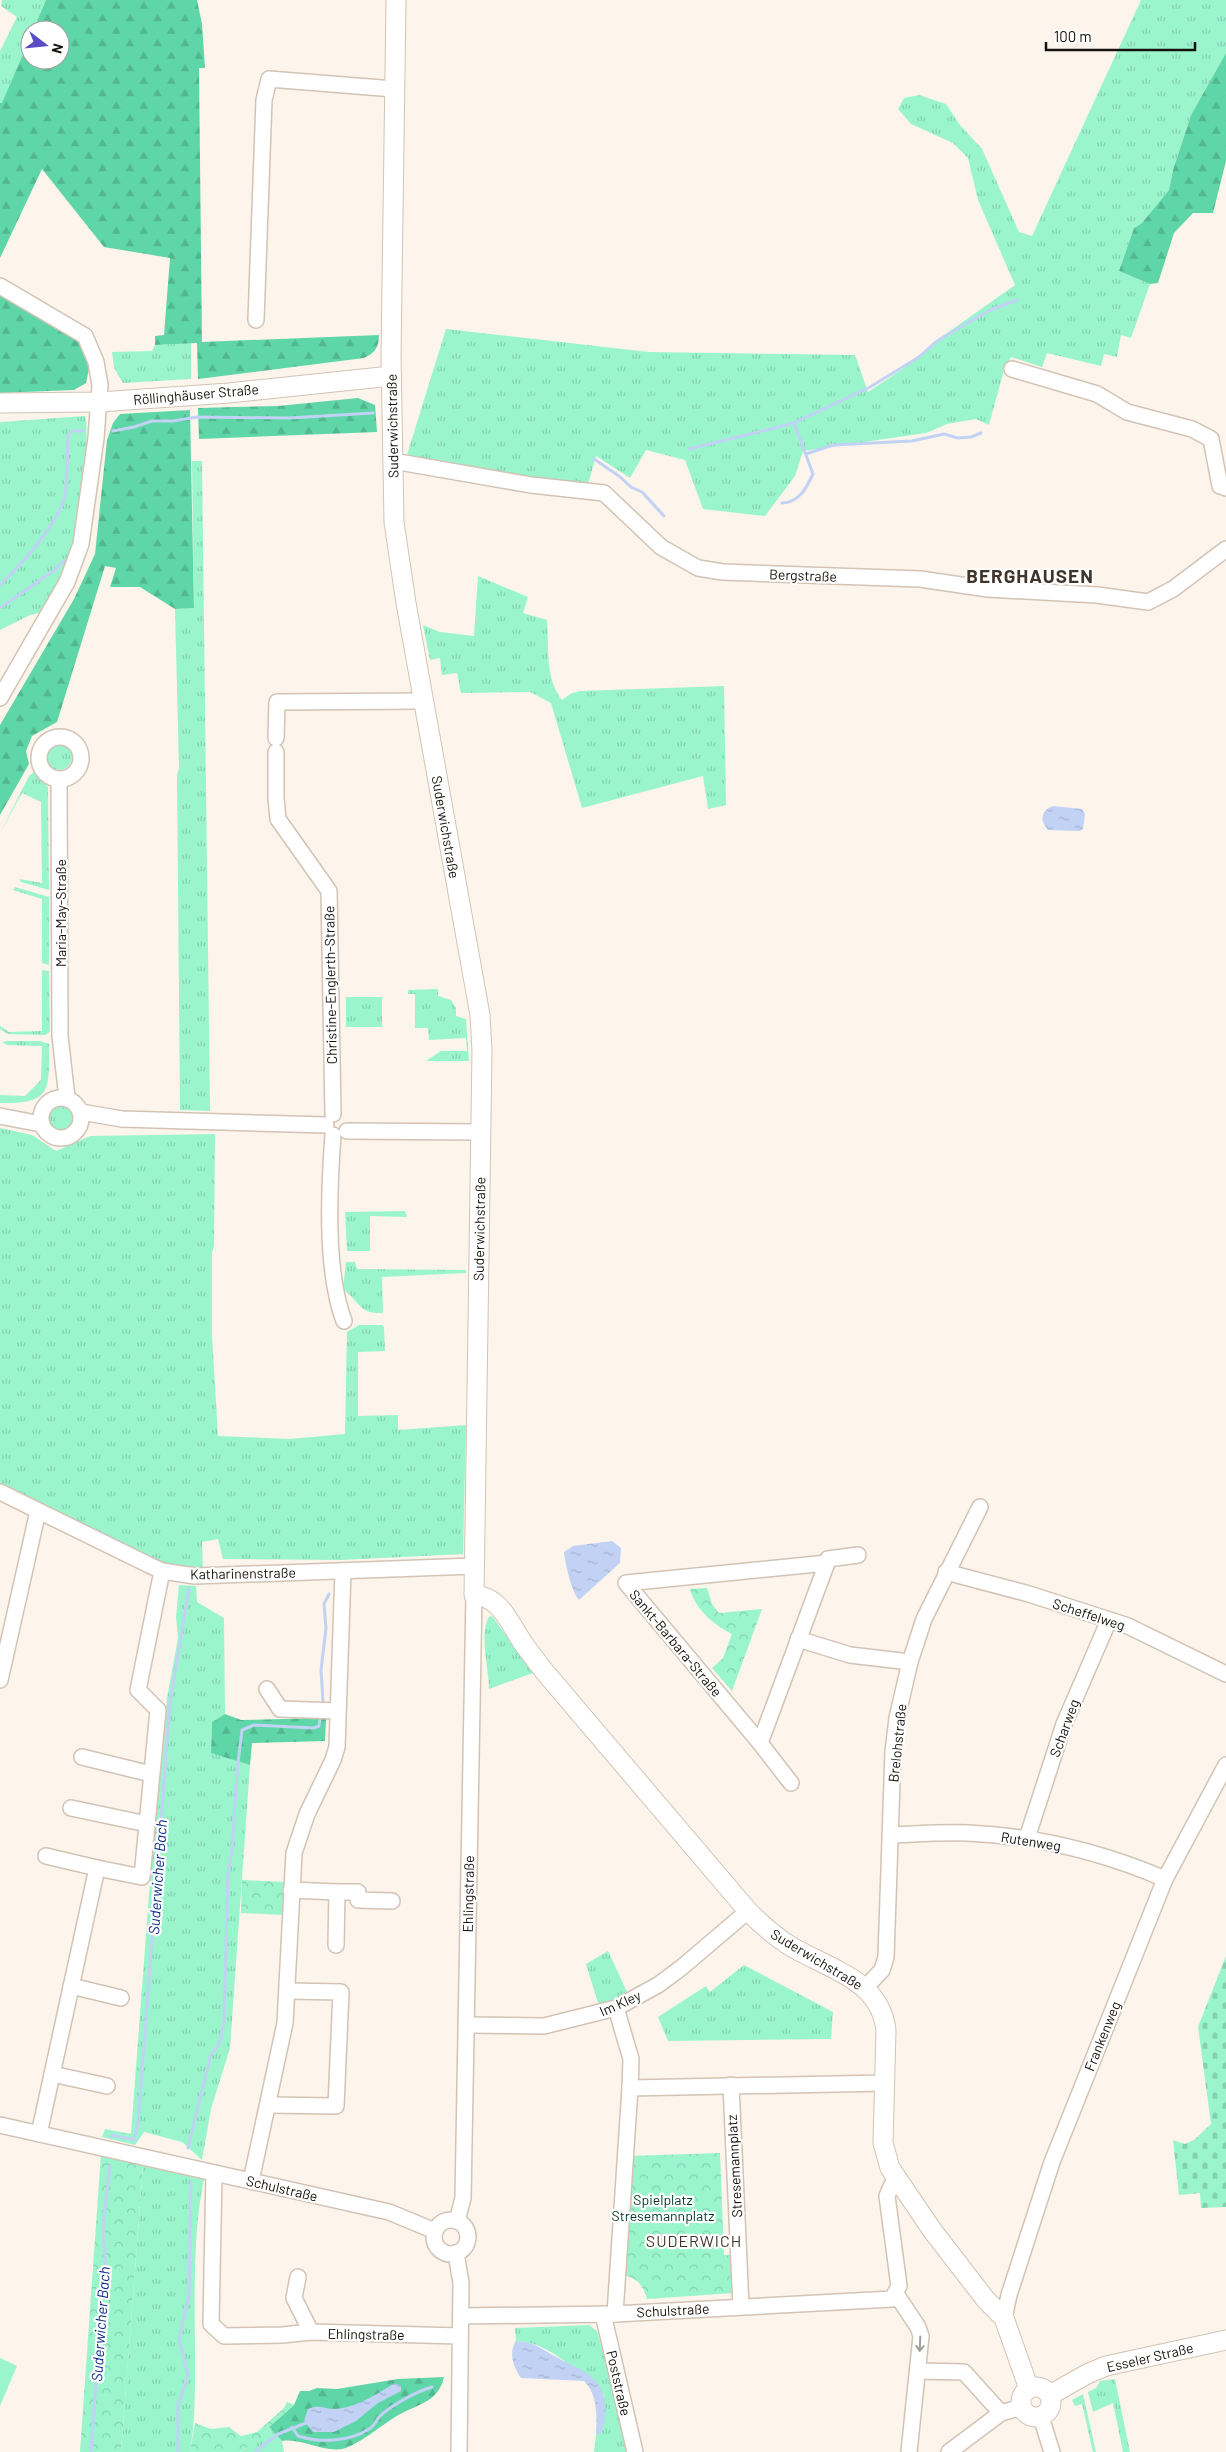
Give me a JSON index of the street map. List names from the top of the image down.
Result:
{
  "streets": {
    "main road": [
      "Röllinghäuser Straße",
      "Suderwichstraße",
      "Ehlingstraße",
      "Esseler Straße"
    ],
    "street": [
      "Bergstraße",
      "Maria-May-Straße",
      "Christine-Englerth-Straße",
      "Katharinenstraße",
      "Scheffelweg",
      "Sankt-Barbara-Straße",
      "Scharweg",
      "Brelohstraße",
      "Rutenweg",
      "Im Kley",
      "Frankenweg",
      "Stresemannplatz",
      "Schulstraße",
      "Poststraße"
    ]
  },
  "crossings": [
    ["Röllinghäuser Straße", "Suderwichstraße"],
    ["Suderwichstraße", "Bergstraße"],
    ["Suderwichstraße", "Christine-Englerth-Straße"],
    ["Suderwichstraße", "Katharinenstraße"],
    ["Suderwichstraße", "Brelohstraße"],
    ["Suderwichstraße", "Ehlingstraße"],
    ["Suderwichstraße", "Im Kley"],
    ["Suderwichstraße", "Frankenweg"],
    ["Suderwichstraße", "Esseler Straße"],
    ["Katharinenstraße", "Ehlingstraße"],
    ["Scheffelweg", "Scharweg"],
    ["Scheffelweg", "Brelohstraße"],
    ["Scharweg", "Rutenweg"],
    ["Brelohstraße", "Rutenweg"],
    ["Rutenweg", "Frankenweg"],
    ["Ehlingstraße", "Im Kley"],
    ["Ehlingstraße", "Schulstraße"],
    ["Stresemannplatz", "Schulstraße"],
    ["Schulstraße", "Poststraße"]
  ],
  "districts": ["BERGHAUSEN", "SUDERWICH"],
  "water": ["Suderwicher Bach"],
  "parks": ["Spielplatz Stresemannplatz"],
  "scale_bar": "100 m",
  "north": "right"
}
